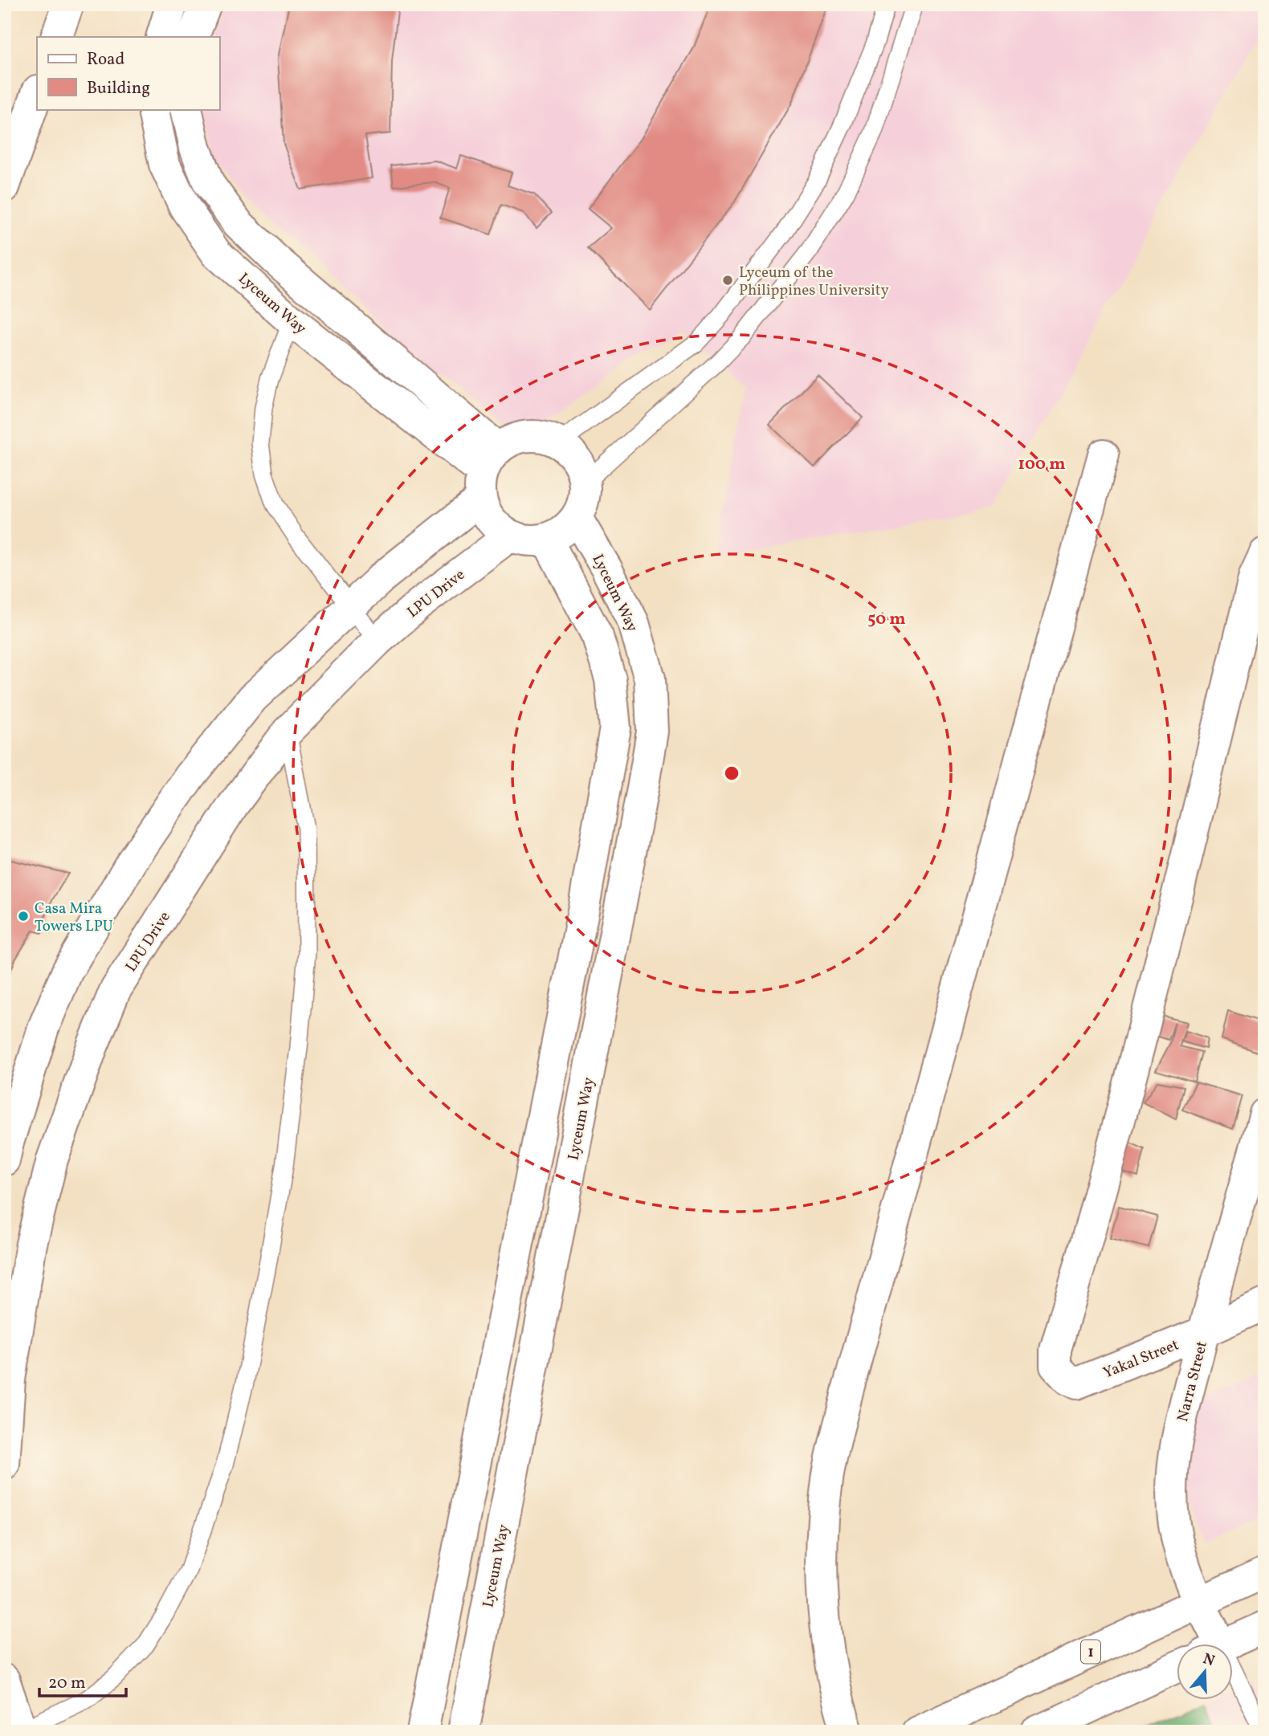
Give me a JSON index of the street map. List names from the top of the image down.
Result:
{
  "streets": {
    "main road": [
      "Lyceum Way",
      "LPU Drive",
      "Yakal Street",
      "Narra Street",
      "1"
    ]
  },
  "crossings": [
    ["Lyceum Way", "LPU Drive"],
    ["Yakal Street", "Narra Street"],
    ["Narra Street", "1"]
  ],
  "places": ["Lyceum of the Philippines University", "Casa Mira Towers LPU"],
  "legend": ["Road", "Building"],
  "scale_bar": "20 m",
  "north": "top",
  "rings": ["100 m", "50 m"]
}
